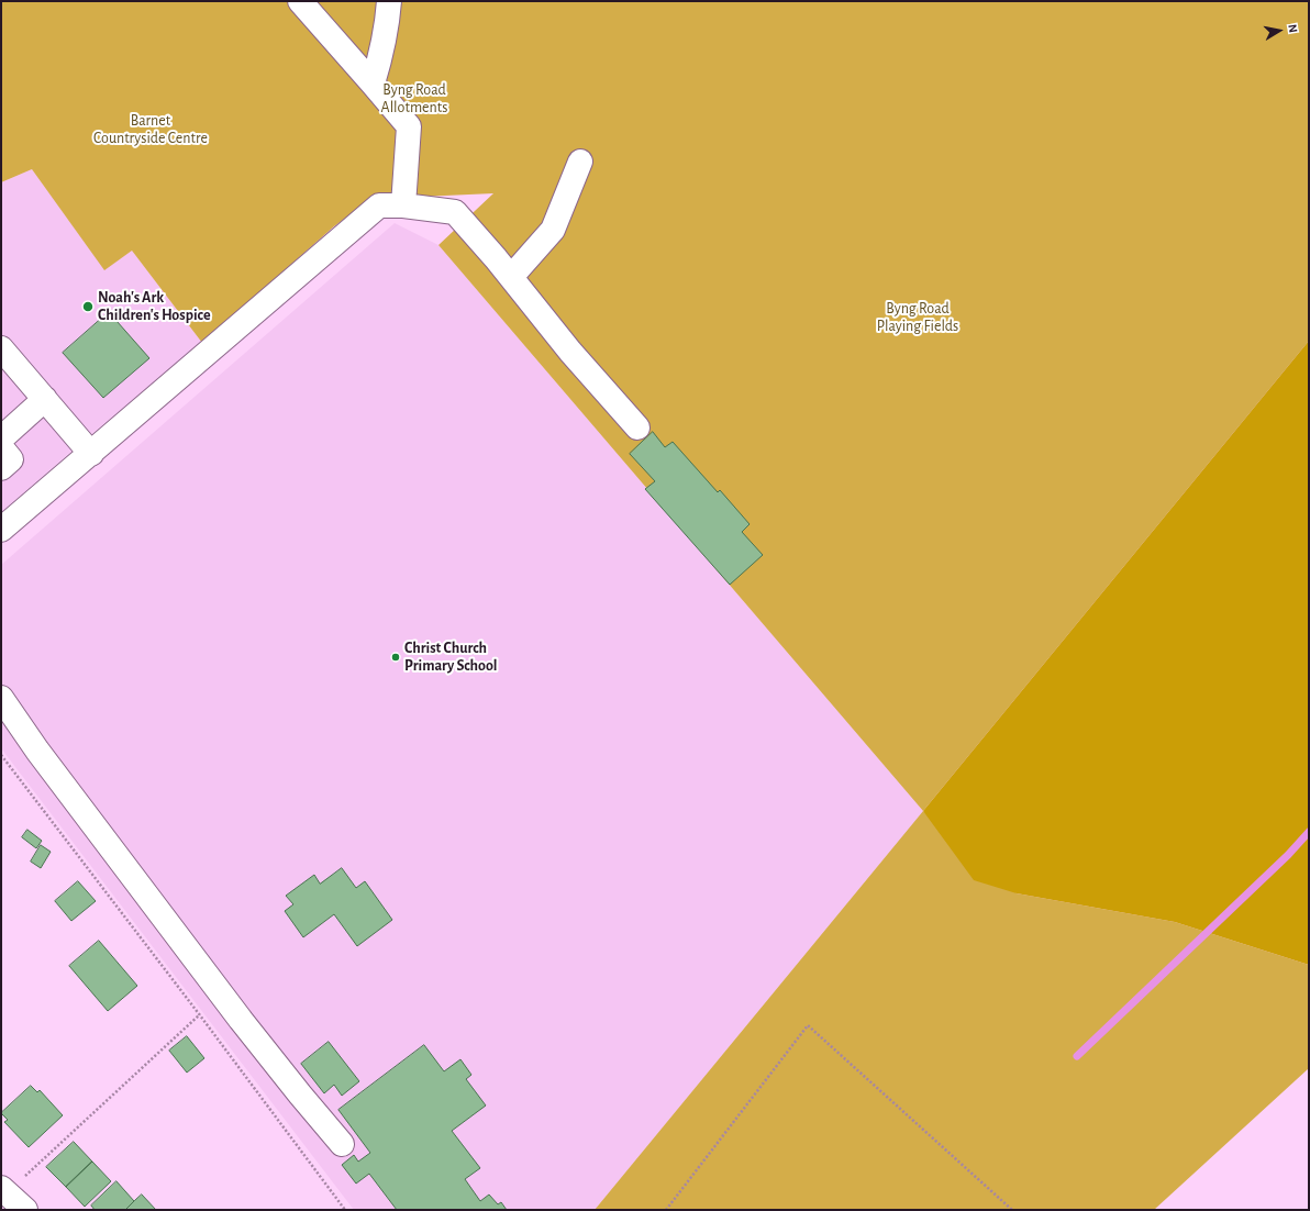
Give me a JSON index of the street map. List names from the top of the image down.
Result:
{
  "parks": ["Byng Road Allotments", "Barnet Countryside Centre", "Byng Road Playing Fields"],
  "places": ["Noah's Ark Children's Hospice", "Christ Church Primary School"],
  "north": "right"
}
